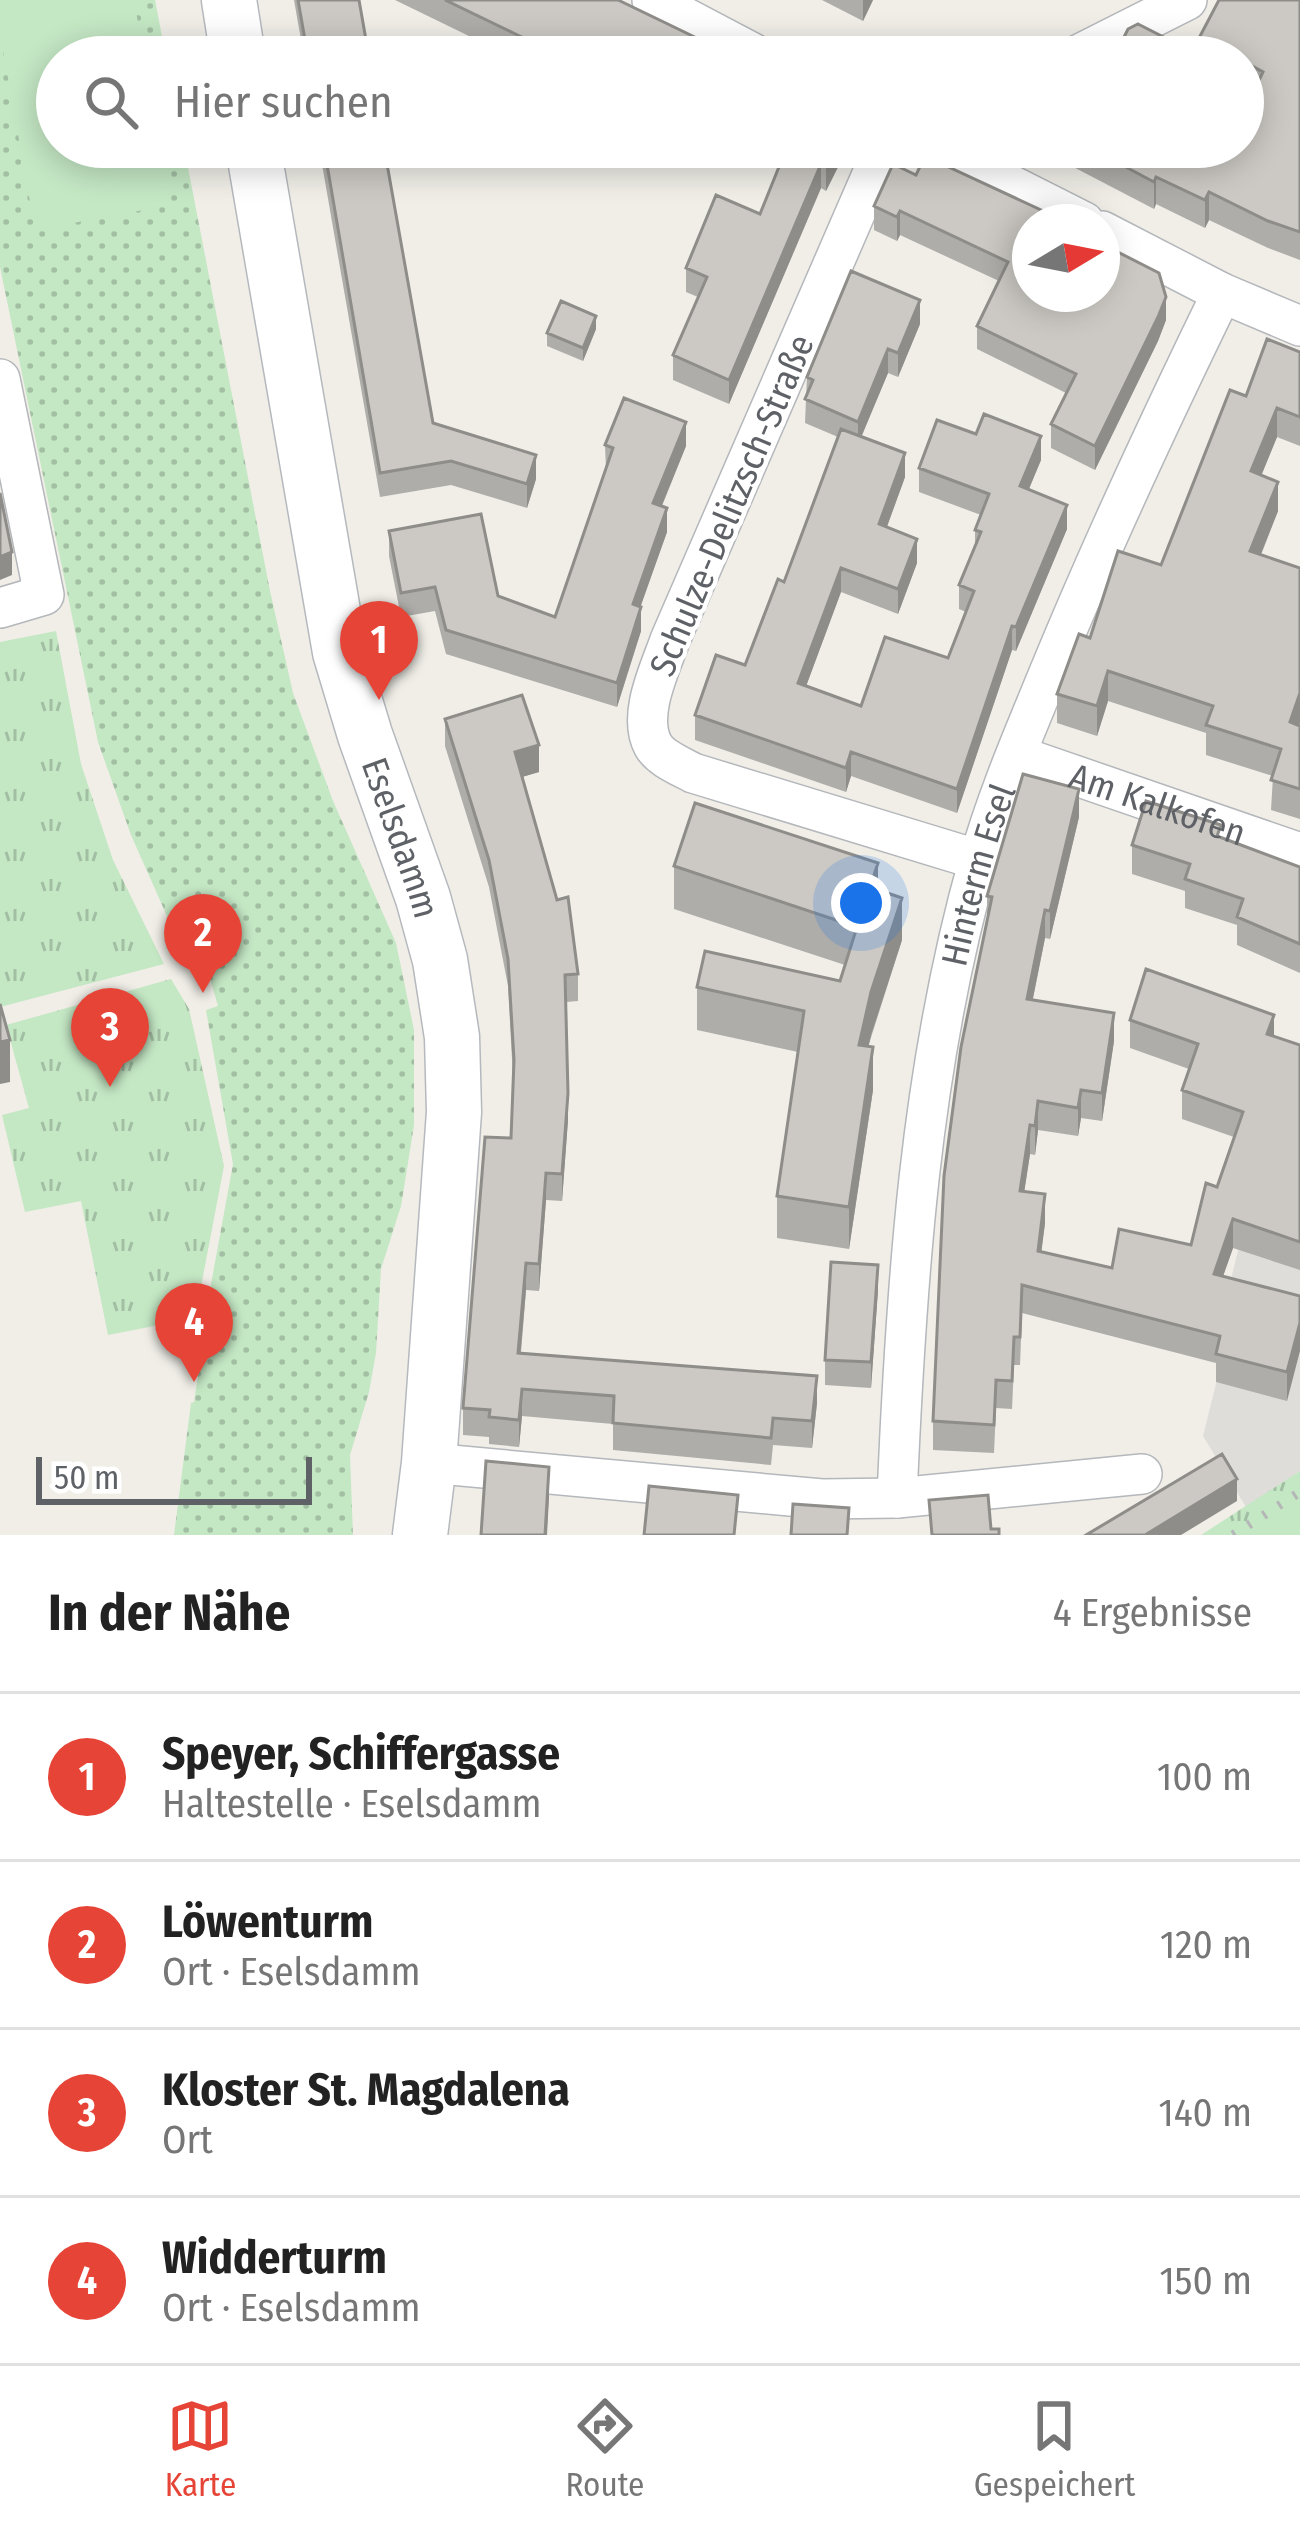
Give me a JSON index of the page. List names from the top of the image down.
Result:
{
  "streets": {
    "street": [
      "Schulze-Delitzsch-Straße",
      "Am Kalkofen",
      "Eselsdamm",
      "Hinterm Esel"
    ]
  },
  "crossings": [
    ["Schulze-Delitzsch-Straße", "Hinterm Esel"],
    ["Am Kalkofen", "Hinterm Esel"]
  ],
  "scale_bar": "50 m",
  "north": "right",
  "page": {
    "search": "Hier suchen",
    "pins": [
      "1",
      "2",
      "3",
      "4"
    ],
    "scale": "50 m",
    "heading": ["In der Nähe", "4 Ergebnisse"],
    "list": [
      {
        "mark": "1",
        "name": "Speyer, Schiffergasse",
        "note": "Haltestelle · Eselsdamm",
        "value": "100 m"
      },
      {
        "mark": "2",
        "name": "Löwenturm",
        "note": "Ort · Eselsdamm",
        "value": "120 m"
      },
      {
        "mark": "3",
        "name": "Kloster St. Magdalena",
        "note": "Ort",
        "value": "140 m"
      },
      {
        "mark": "4",
        "name": "Widderturm",
        "note": "Ort · Eselsdamm",
        "value": "150 m"
      }
    ],
    "nav": ["Karte", "Route", "Gespeichert"]
  }
}
